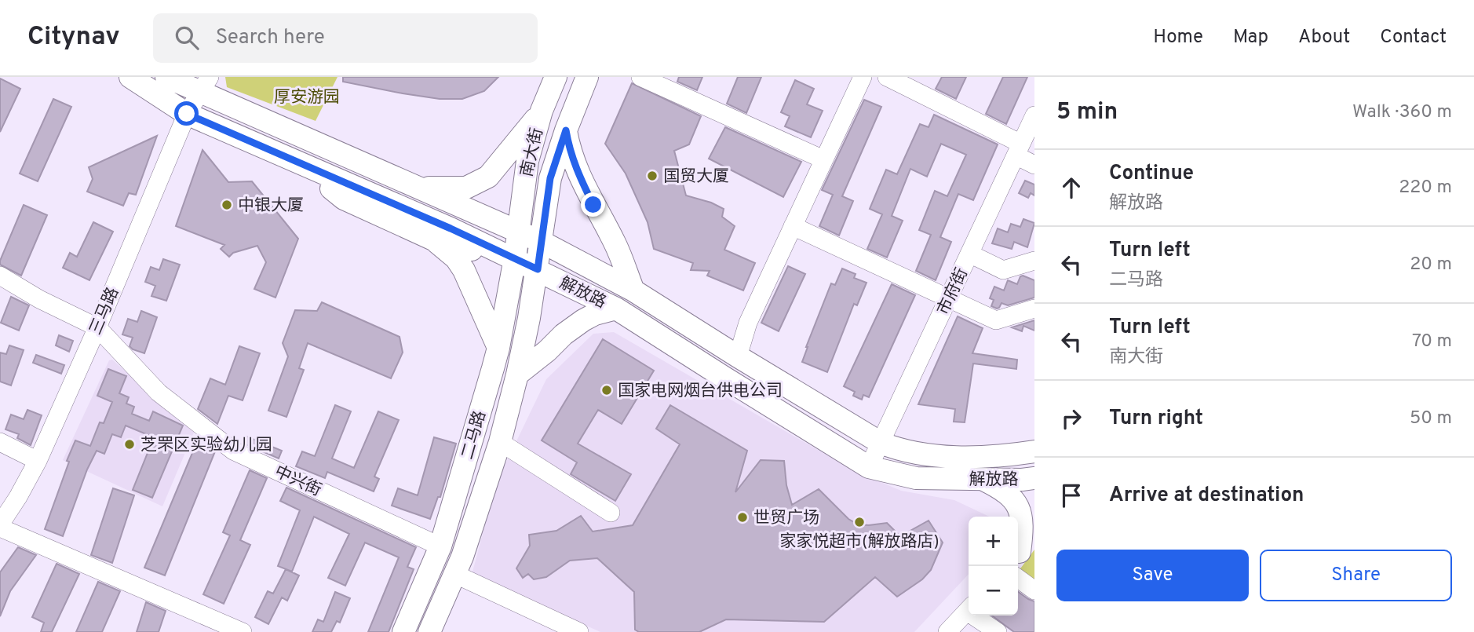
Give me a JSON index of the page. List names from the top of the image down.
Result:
{
  "streets": {
    "main road": ["南大街", "解放路", "二马路"],
    "street": ["市府街", "三马路", "中兴街"]
  },
  "crossings": [
    ["南大街", "解放路"],
    ["南大街", "二马路"],
    ["市府街", "解放路"],
    ["解放路", "三马路"],
    ["解放路", "二马路"],
    ["三马路", "中兴街"],
    ["二马路", "中兴街"]
  ],
  "parks": ["厚安游园"],
  "places": [
    "国贸大厦",
    "中银大厦",
    "国家电网烟台供电公司",
    "芝罘区实验幼儿园",
    "世贸广场",
    "家家悦超市(解放路店)"
  ],
  "page": {
    "header": "Citynav",
    "search": "Search here",
    "nav": [
      "Home",
      "Map",
      "About",
      "Contact"
    ],
    "heading": ["5 min", "Walk · 360 m"],
    "list": [
      ["Continue", "解放路", "220 m"],
      ["Turn left", "二马路", "20 m"],
      ["Turn left", "南大街", "70 m"],
      ["Turn right", "50 m"],
      "Arrive at destination"
    ],
    "map_buttons": ["+", "−"],
    "buttons": ["Save", "Share"]
  }
}
